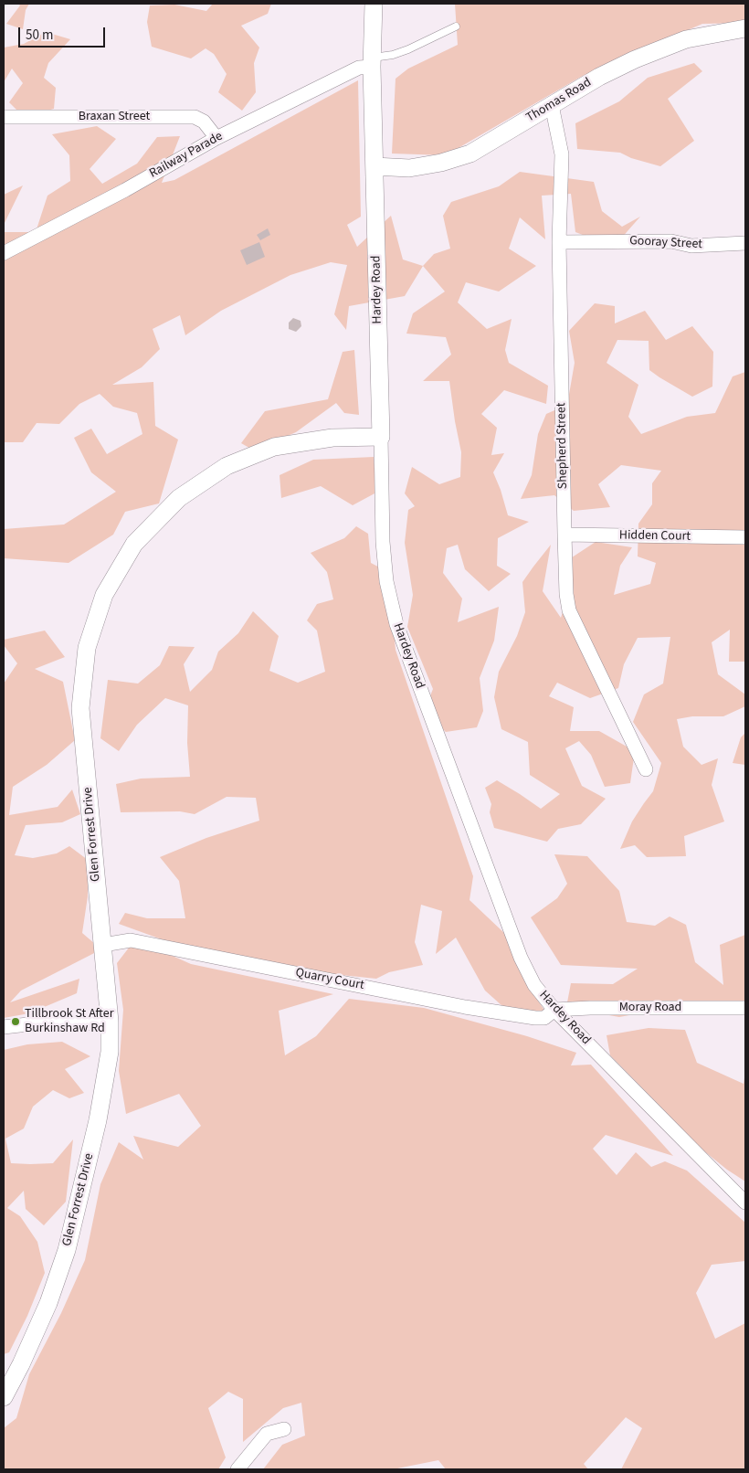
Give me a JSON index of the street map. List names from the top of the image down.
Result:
{
  "streets": {
    "street": [
      "Thomas Road",
      "Braxan Street",
      "Railway Parade",
      "Gooray Street",
      "Hardey Road",
      "Shepherd Street",
      "Hidden Court",
      "Glen Forrest Drive",
      "Quarry Court",
      "Moray Road"
    ]
  },
  "crossings": [
    ["Thomas Road", "Hardey Road"],
    ["Thomas Road", "Shepherd Street"],
    ["Braxan Street", "Railway Parade"],
    ["Railway Parade", "Hardey Road"],
    ["Gooray Street", "Shepherd Street"],
    ["Hardey Road", "Glen Forrest Drive"],
    ["Hardey Road", "Quarry Court"],
    ["Hardey Road", "Moray Road"],
    ["Shepherd Street", "Hidden Court"],
    ["Glen Forrest Drive", "Quarry Court"],
    ["Quarry Court", "Moray Road"]
  ],
  "places": ["Tillbrook St After Burkinshaw Rd"],
  "scale_bar": "50 m"
}
